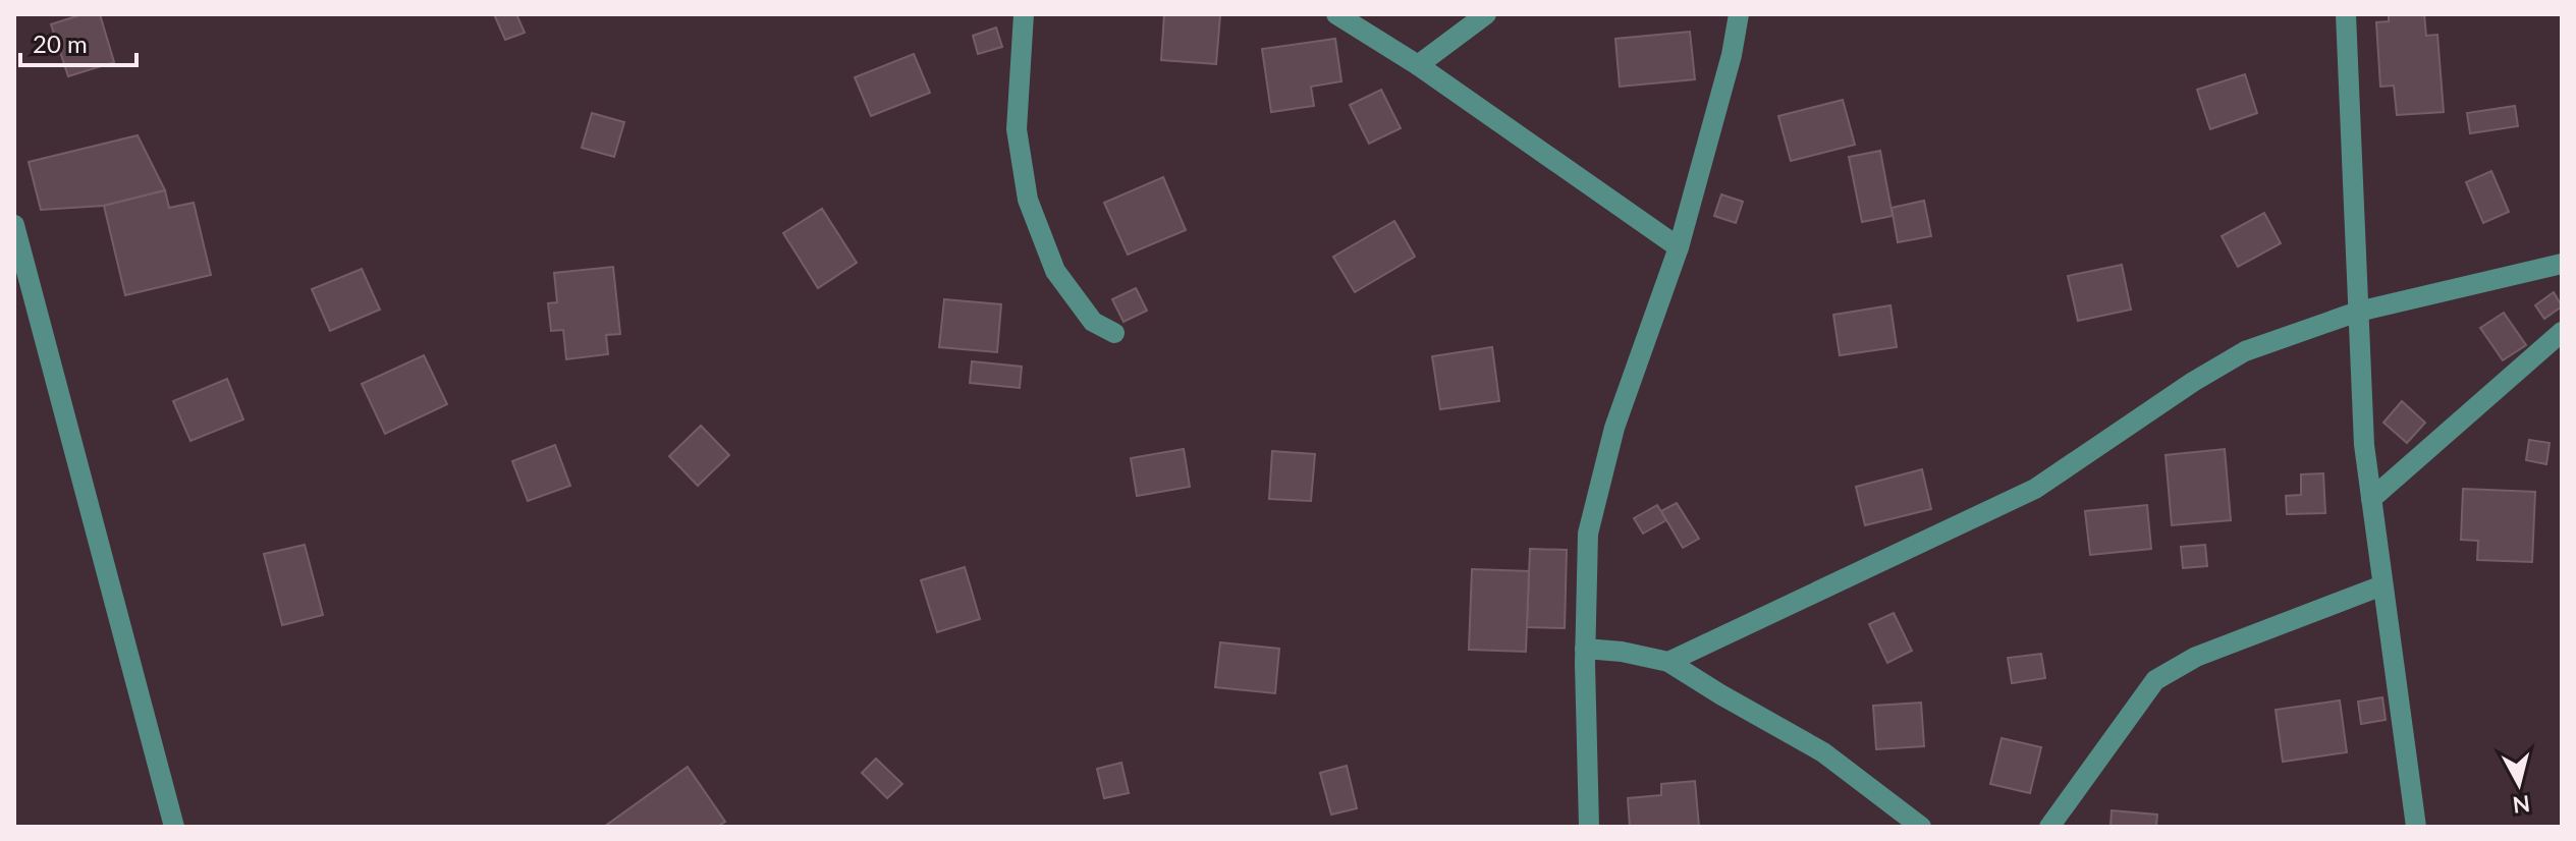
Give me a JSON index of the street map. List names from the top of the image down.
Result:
{
  "scale_bar": "20 m",
  "north": "bottom"
}
